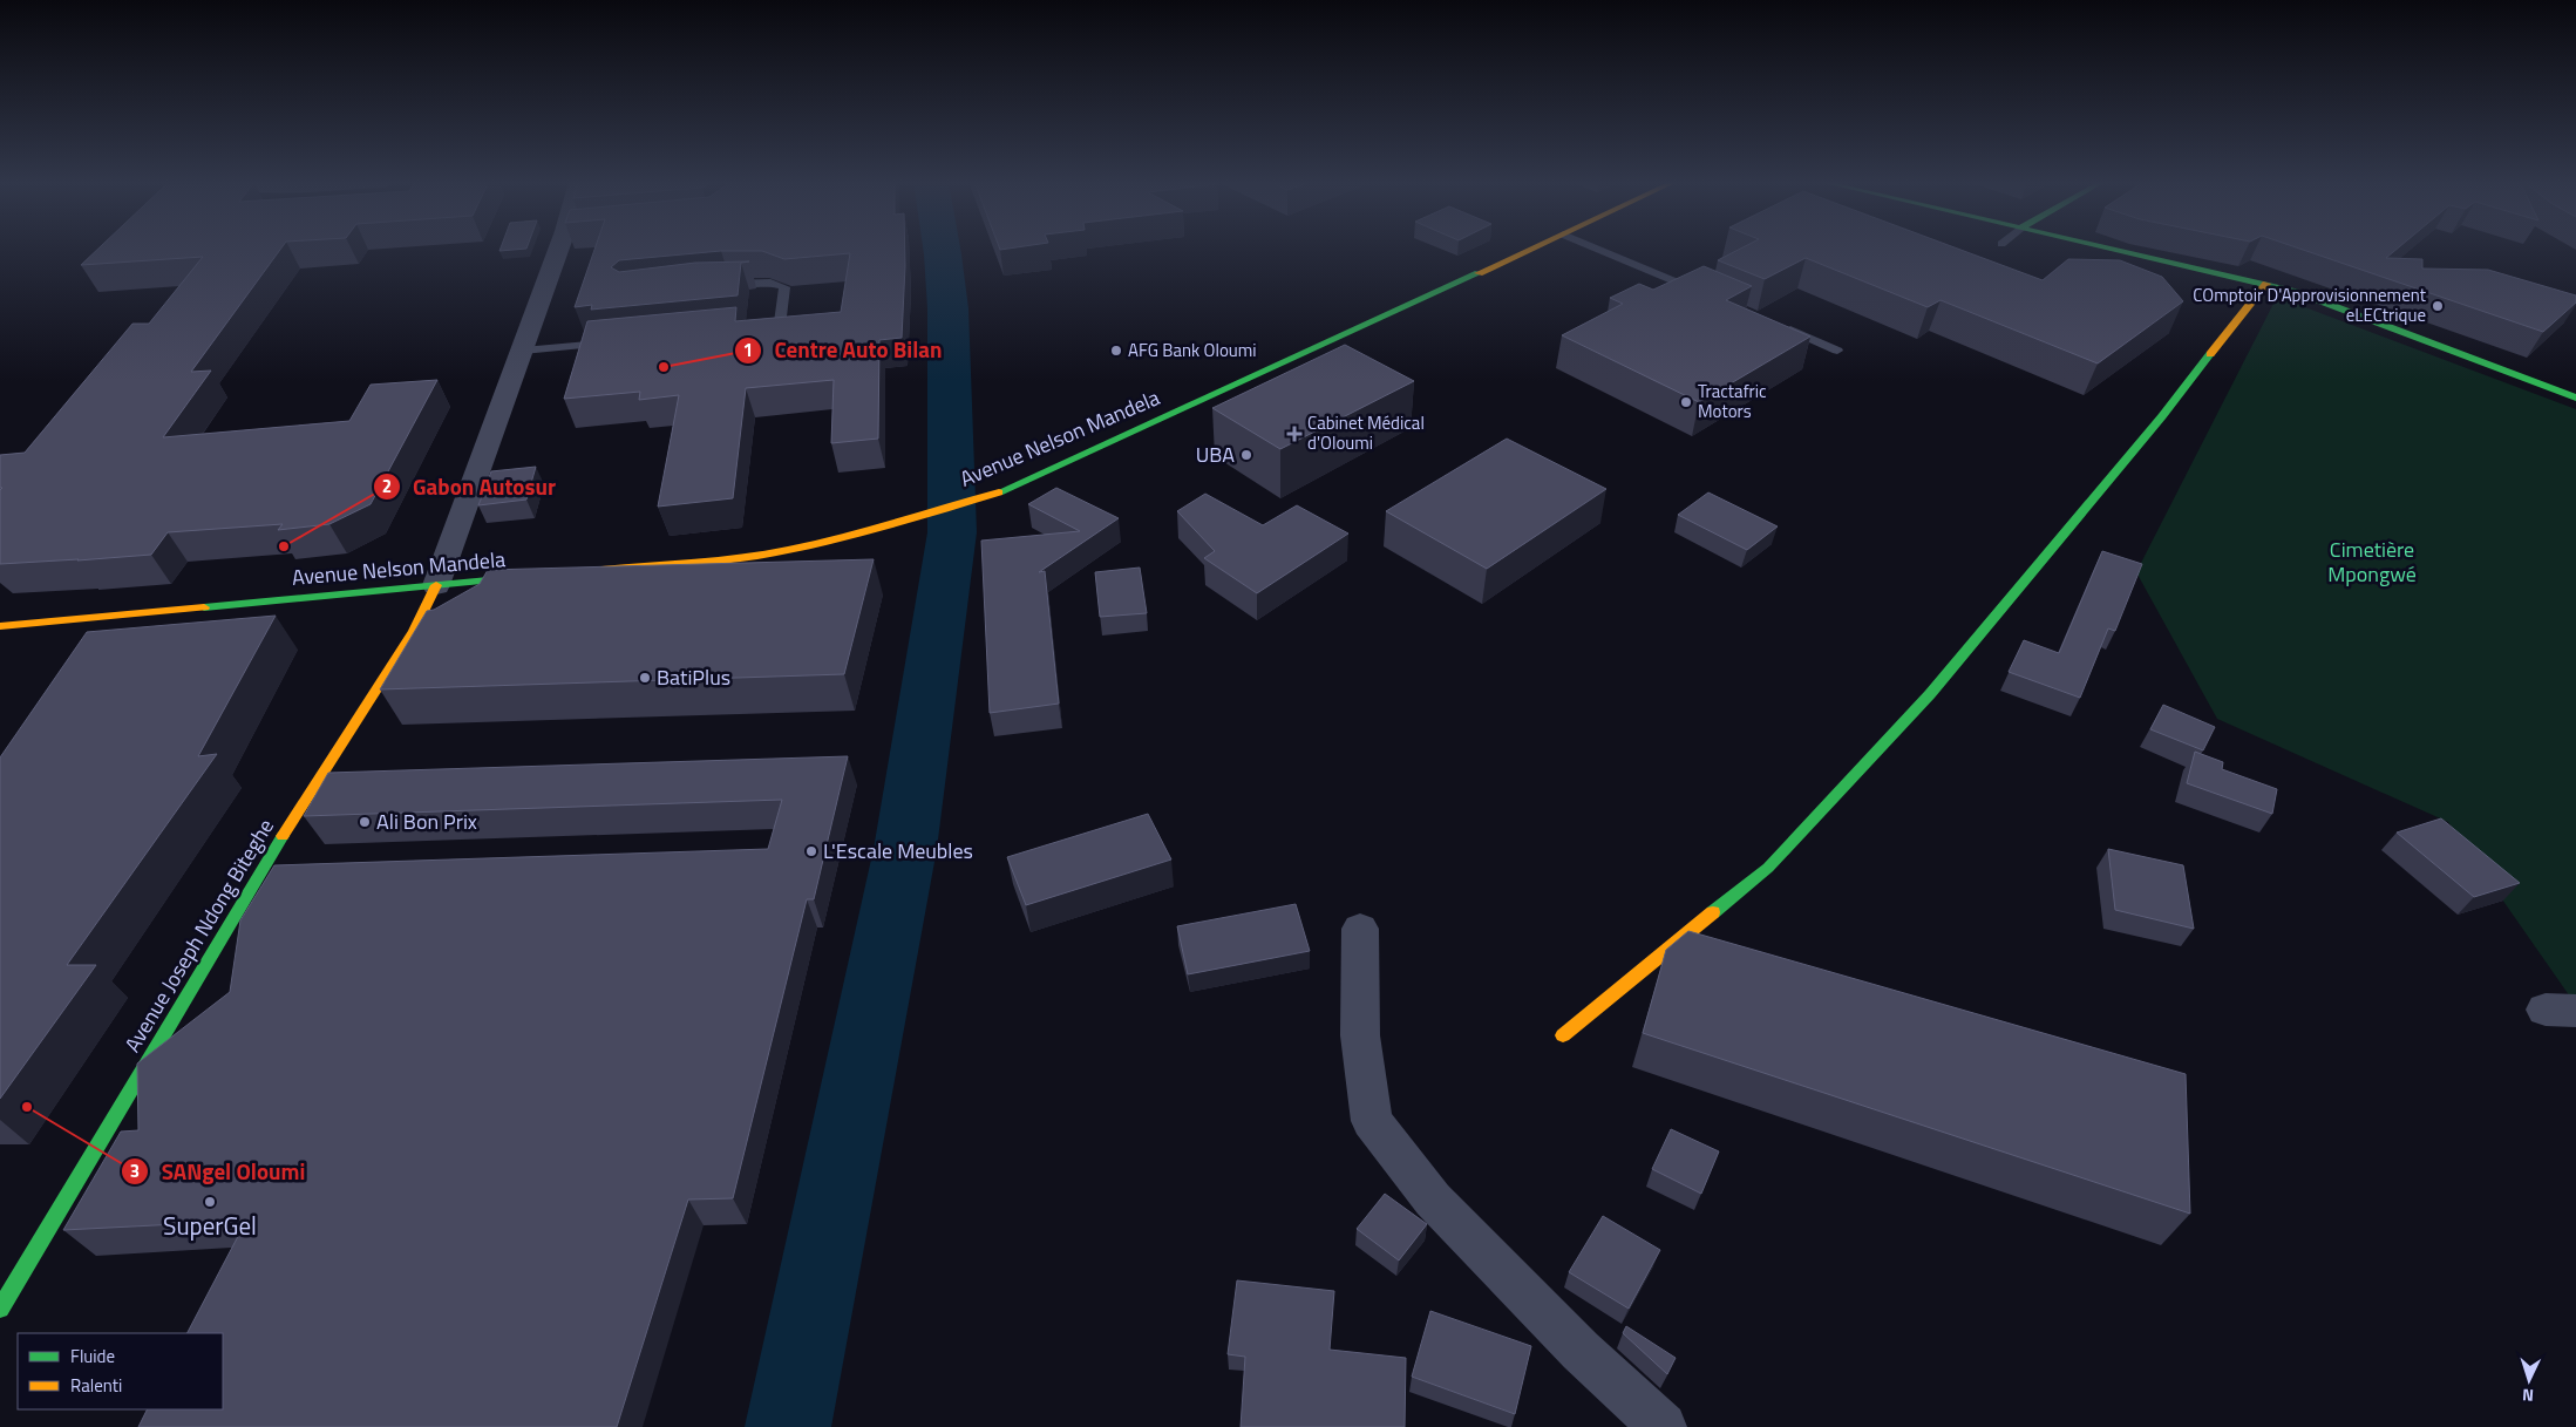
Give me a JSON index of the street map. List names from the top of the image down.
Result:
{
  "streets": {
    "street": ["Avenue Nelson Mandela", "Avenue Joseph Ndong Biteghe"]
  },
  "crossings": [
    ["Avenue Nelson Mandela", "Avenue Joseph Ndong Biteghe"]
  ],
  "parks": ["Cimetière Mpongwé"],
  "places": {
    "other": [
      "COmptoir D'Approvisionnement eLECtrique",
      "AFG Bank Oloumi",
      "Centre Auto Bilan",
      "Tractafric Motors",
      "UBA",
      "Gabon Autosur",
      "BatiPlus",
      "Ali Bon Prix",
      "L'Escale Meubles",
      "SANgel Oloumi",
      "SuperGel"
    ],
    "health": ["Cabinet Médical d'Oloumi"]
  },
  "legend": ["Fluide", "Ralenti"],
  "north": "bottom"
}
